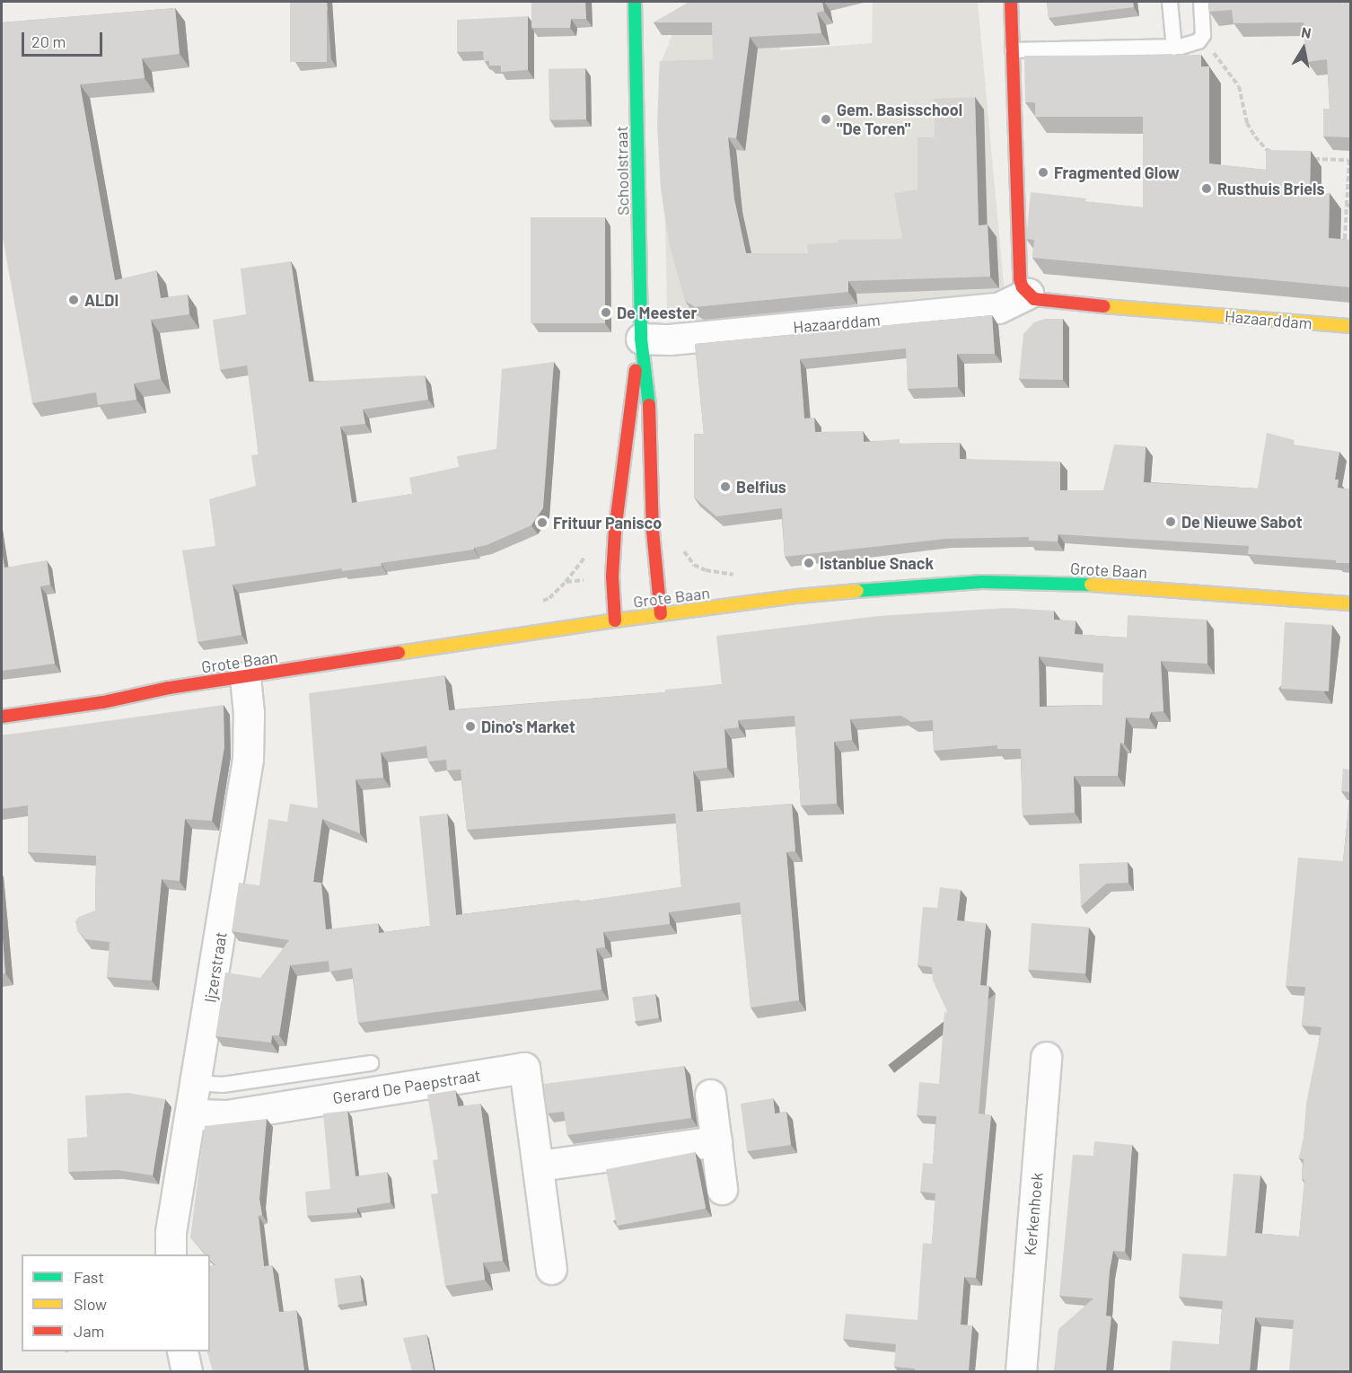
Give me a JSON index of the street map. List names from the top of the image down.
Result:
{
  "streets": {
    "main road": ["Schoolstraat", "Hazaarddam", "Grote Baan"],
    "street": ["Ijzerstraat", "Gerard De Paepstraat", "Kerkenhoek"]
  },
  "crossings": [
    ["Schoolstraat", "Hazaarddam"],
    ["Schoolstraat", "Grote Baan"],
    ["Grote Baan", "Ijzerstraat"],
    ["Ijzerstraat", "Gerard De Paepstraat"]
  ],
  "places": [
    "Gem. Basisschool \"De Toren\"",
    "Fragmented Glow",
    "Rusthuis Briels",
    "ALDI",
    "De Meester",
    "Belfius",
    "De Nieuwe Sabot",
    "Frituur Panisco",
    "Istanblue Snack",
    "Dino's Market"
  ],
  "legend": ["Fast", "Slow", "Jam"],
  "scale_bar": "20 m",
  "north": "top"
}
